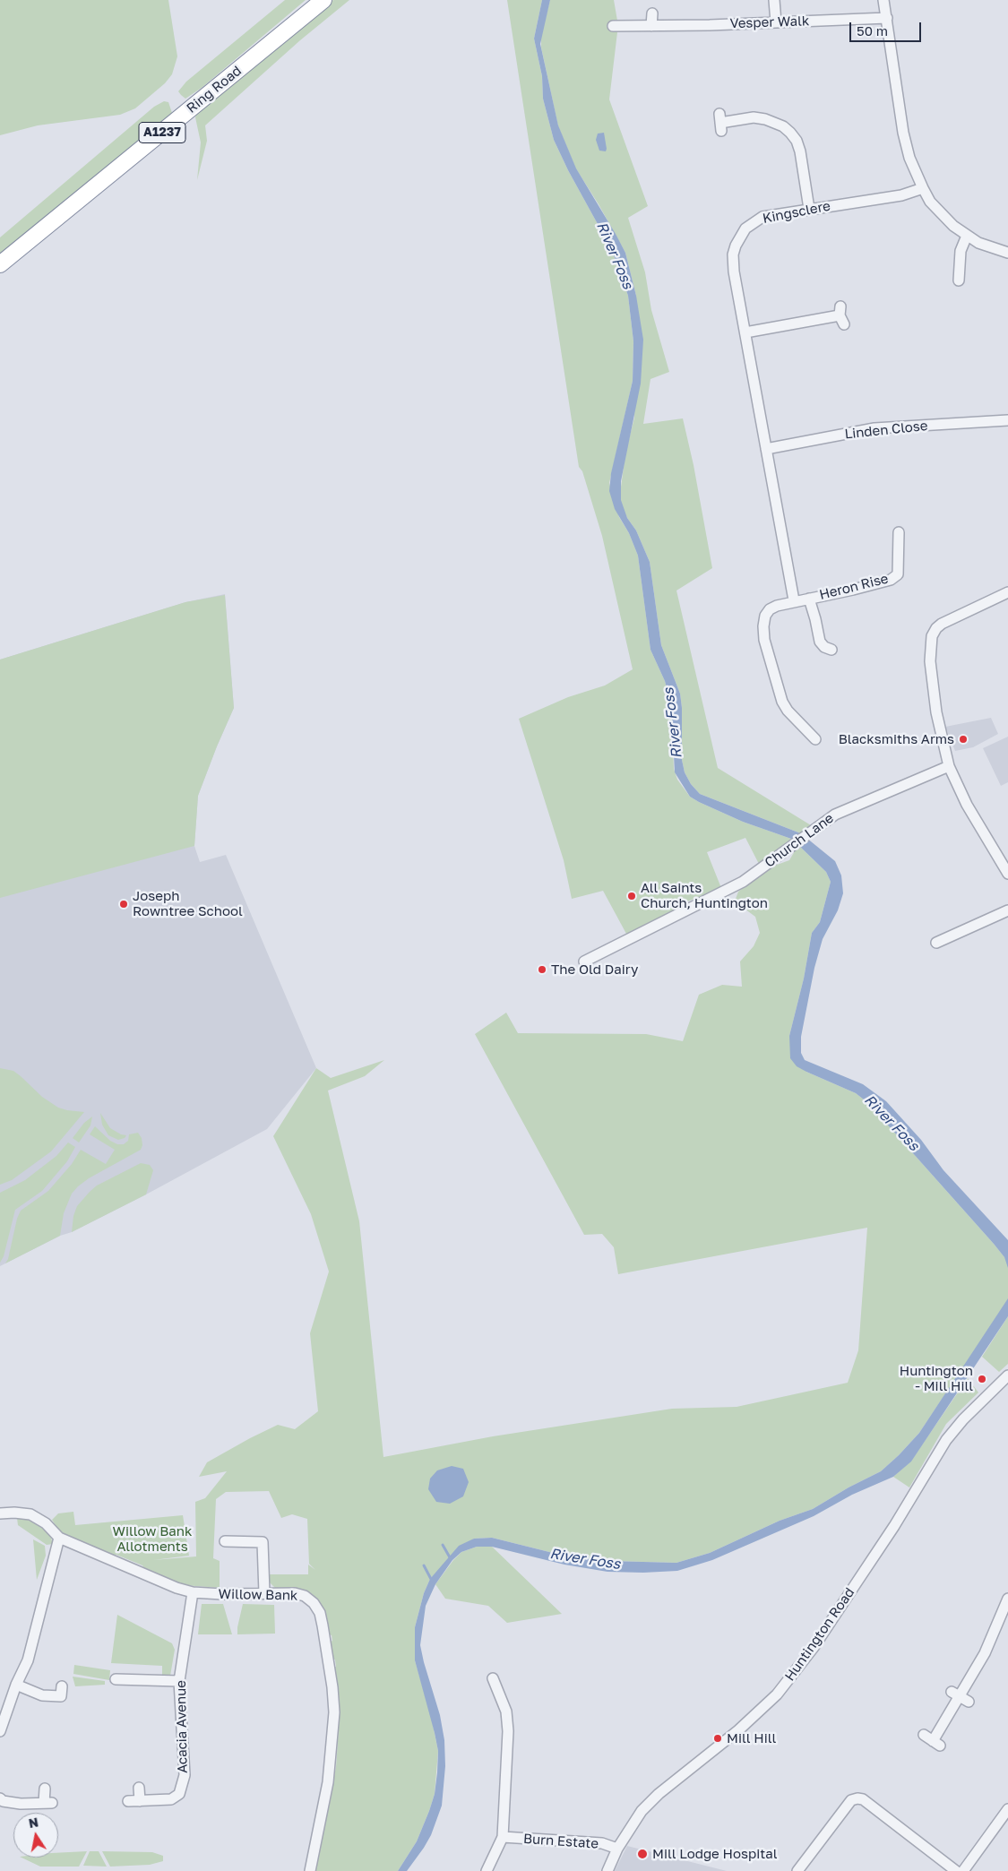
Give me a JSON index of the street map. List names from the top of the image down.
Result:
{
  "streets": {
    "highway": ["Ring Road", "A1237"],
    "street": [
      "Vesper Walk",
      "Kingsclere",
      "Linden Close",
      "Heron Rise",
      "Church Lane",
      "Willow Bank",
      "Huntington Road",
      "Acacia Avenue",
      "Burn Estate"
    ]
  },
  "crossings": [
    ["Kingsclere", "Linden Close"],
    ["Willow Bank", "Acacia Avenue"],
    ["Huntington Road", "Burn Estate"]
  ],
  "water": ["River Foss"],
  "parks": ["Willow Bank Allotments"],
  "places": [
    "Blacksmiths Arms",
    "All Saints Church, Huntington",
    "Joseph Rowntree School",
    "The Old Dairy",
    "Huntington - Mill Hill",
    "Mill Hill",
    "Mill Lodge Hospital"
  ],
  "scale_bar": "50 m",
  "north": "top"
}
